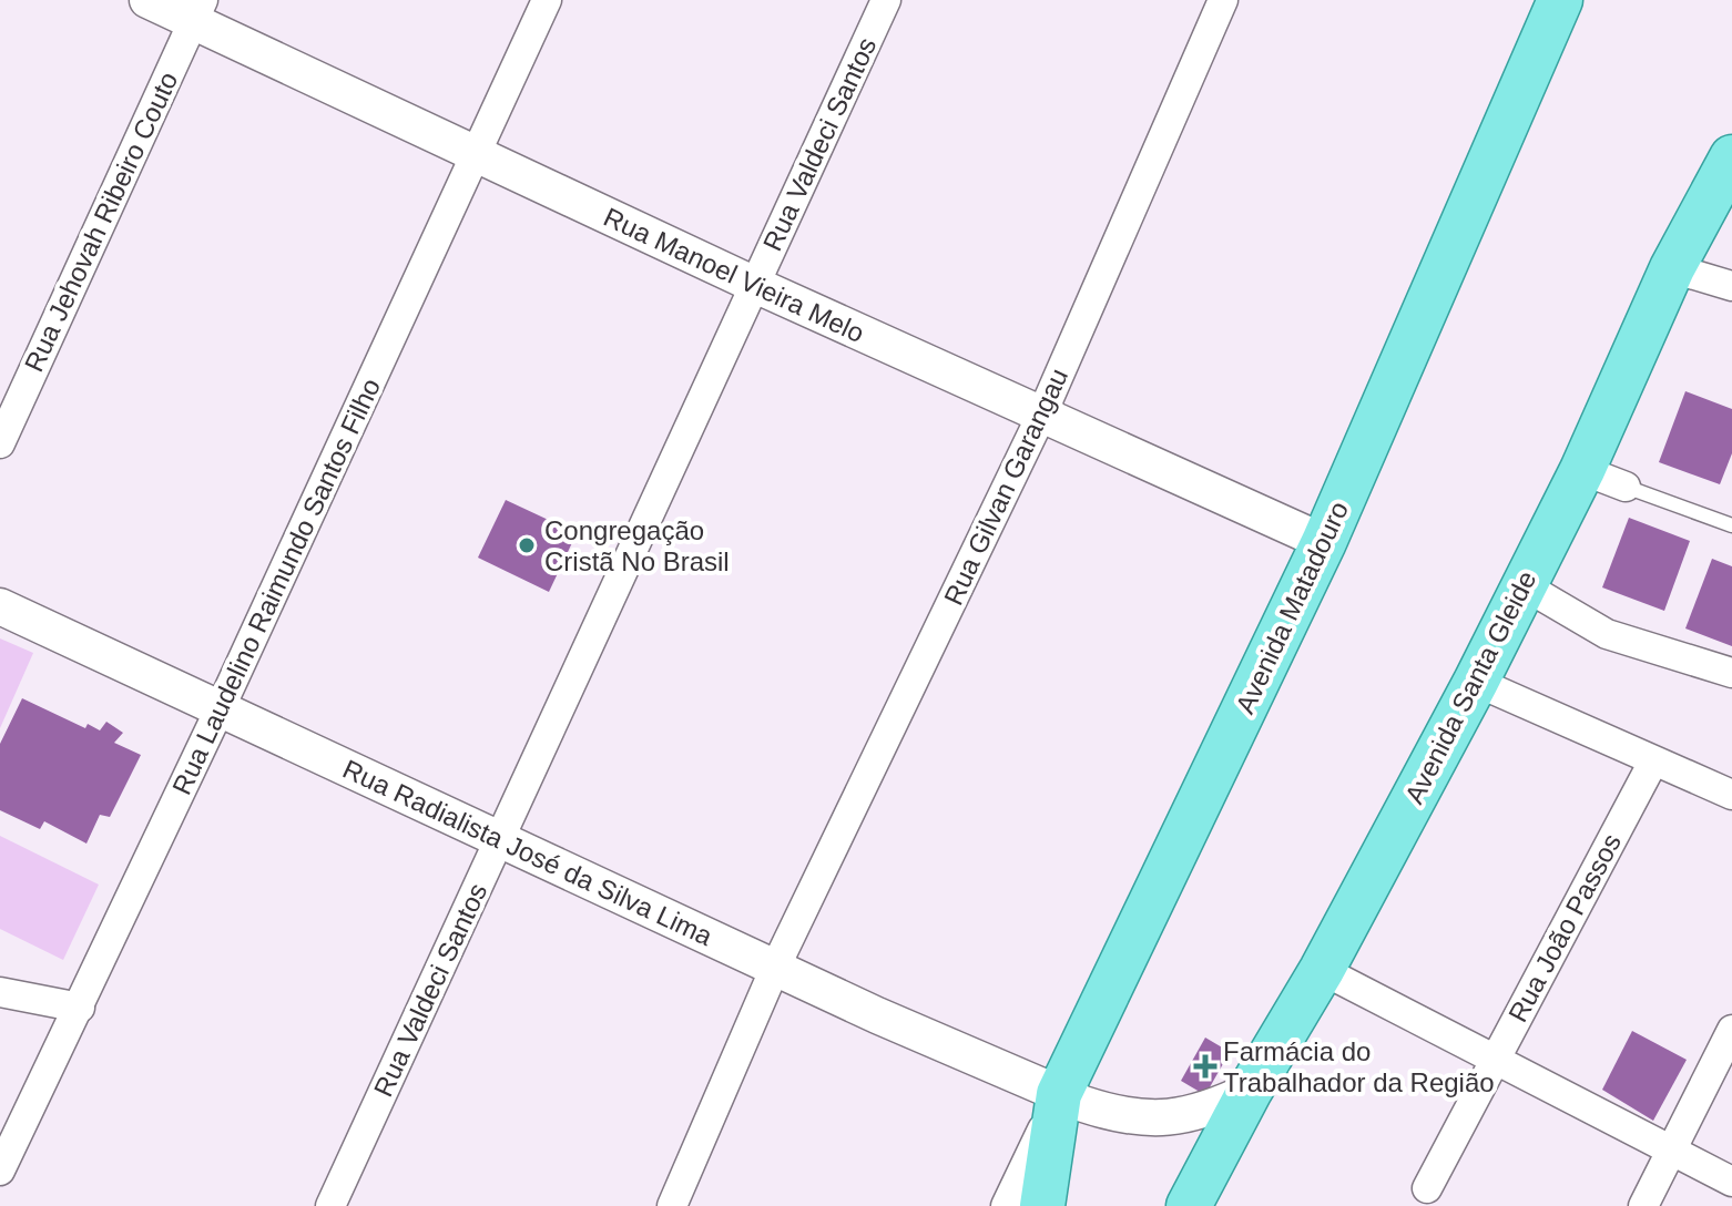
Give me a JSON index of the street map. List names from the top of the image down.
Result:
{
  "streets": {
    "main road": ["Avenida Matadouro", "Avenida Santa Gleide"],
    "street": [
      "Rua Valdeci Santos",
      "Rua Jehovah Ribeiro Couto",
      "Rua Manoel Vieira Melo",
      "Rua Gilvan Garangau",
      "Rua Laudelino Raimundo Santos Filho",
      "Rua Radialista José da Silva Lima",
      "Rua João Passos"
    ]
  },
  "crossings": [
    ["Rua Valdeci Santos", "Rua Manoel Vieira Melo"],
    ["Rua Valdeci Santos", "Rua Radialista José da Silva Lima"],
    ["Rua Jehovah Ribeiro Couto", "Rua Manoel Vieira Melo"],
    ["Rua Manoel Vieira Melo", "Rua Gilvan Garangau"],
    ["Rua Manoel Vieira Melo", "Rua Laudelino Raimundo Santos Filho"],
    ["Rua Manoel Vieira Melo", "Avenida Matadouro"],
    ["Rua Gilvan Garangau", "Rua Radialista José da Silva Lima"],
    ["Rua Laudelino Raimundo Santos Filho", "Rua Radialista José da Silva Lima"],
    ["Avenida Matadouro", "Rua Radialista José da Silva Lima"],
    ["Avenida Santa Gleide", "Rua Radialista José da Silva Lima"]
  ],
  "places": {
    "other": ["Congregação Cristã No Brasil"],
    "health": ["Farmácia do Trabalhador da Região"]
  }
}
